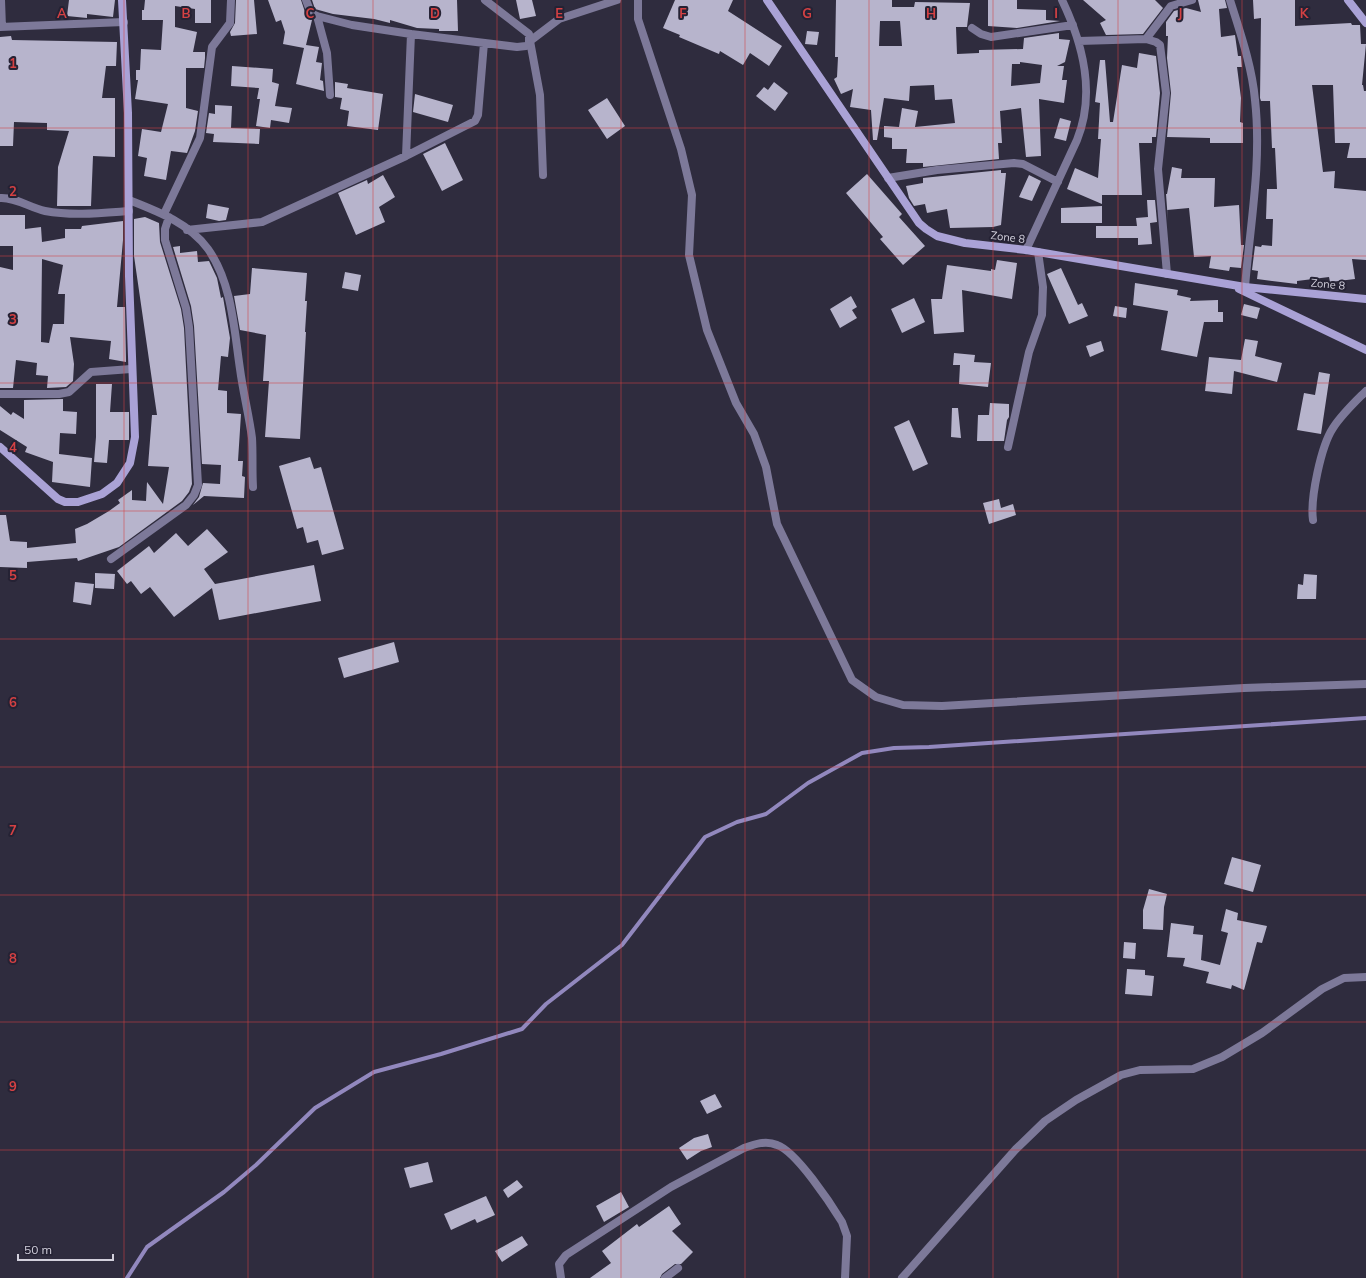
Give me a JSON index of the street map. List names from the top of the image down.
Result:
{
  "streets": {
    "main road": ["Zone 8"]
  },
  "scale_bar": "50 m",
  "grid": {
    "columns": [
      "A",
      "B",
      "C",
      "D",
      "E",
      "F",
      "G",
      "H",
      "I",
      "J",
      "K"
    ],
    "rows": [
      "1",
      "2",
      "3",
      "4",
      "5",
      "6",
      "7",
      "8",
      "9"
    ]
  }
}
